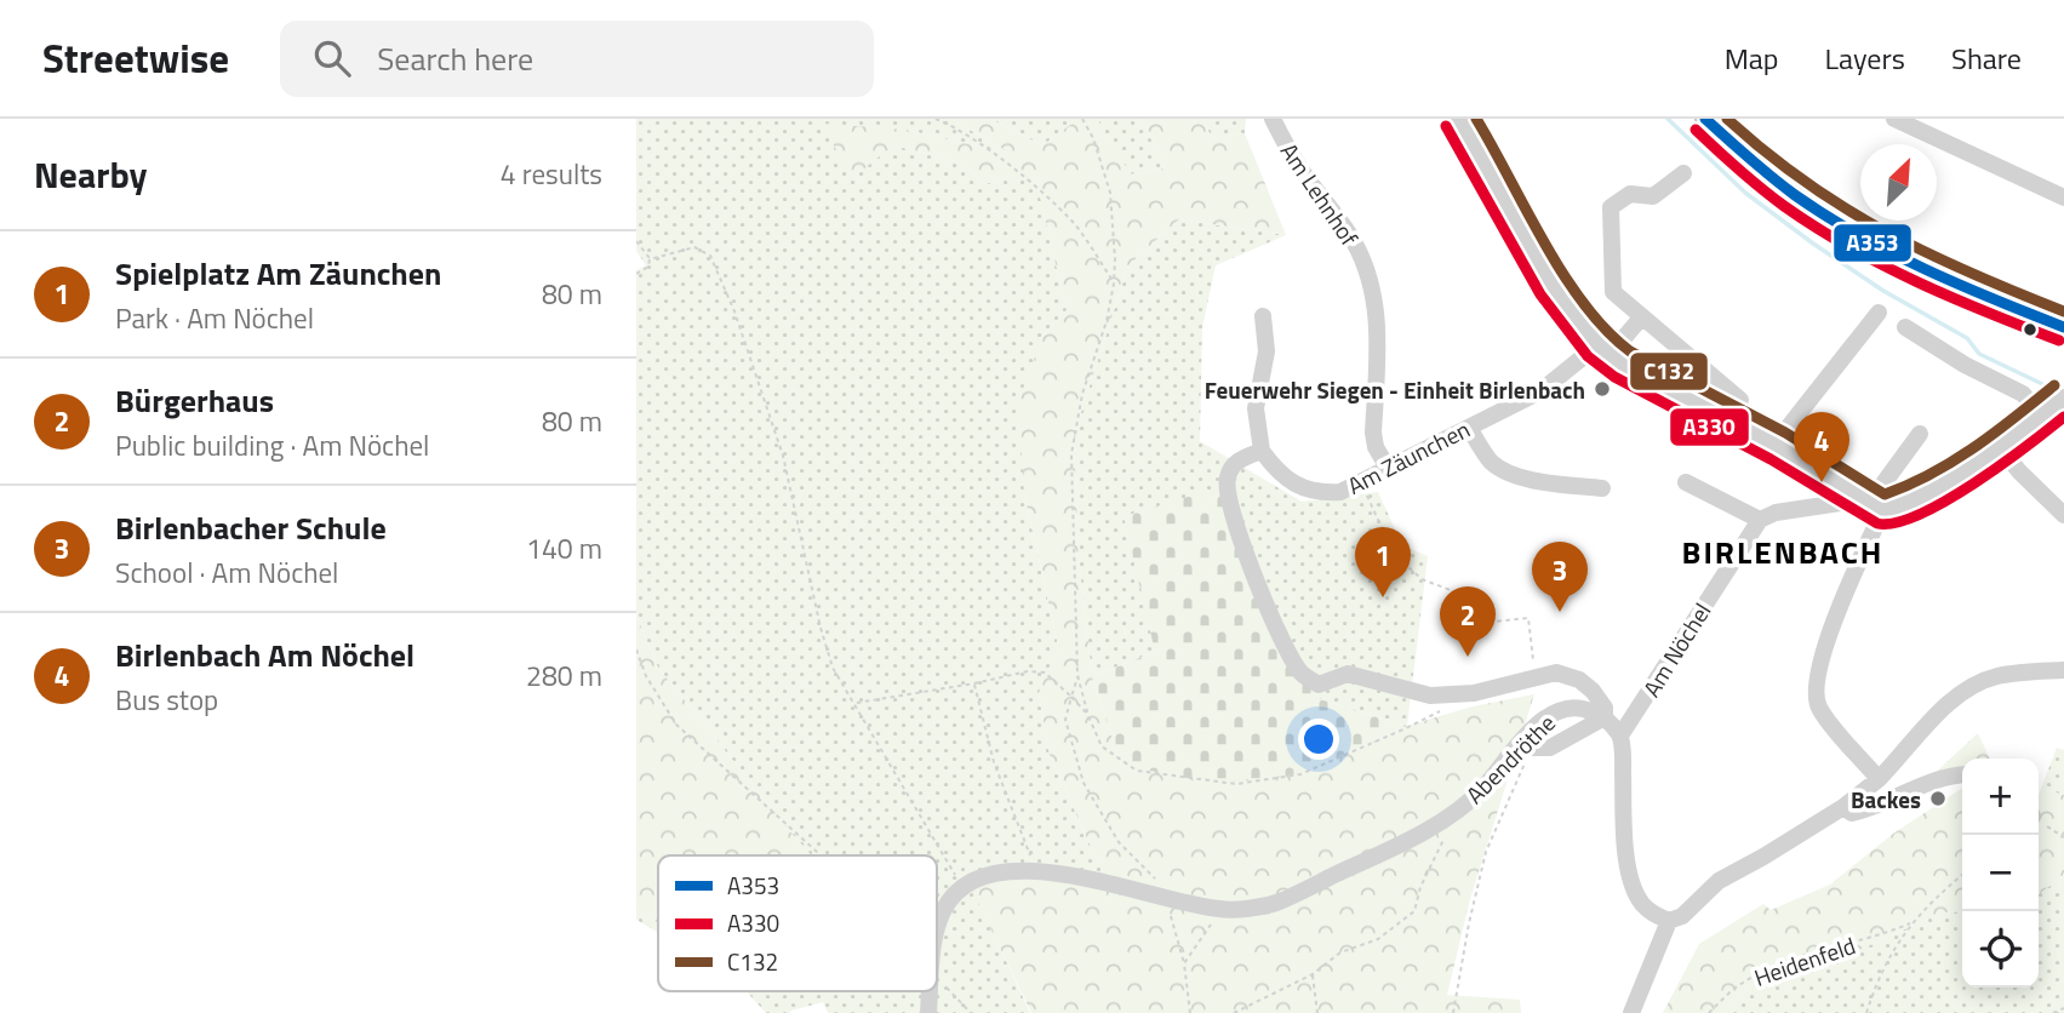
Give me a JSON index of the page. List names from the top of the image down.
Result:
{
  "streets": {
    "street": [
      "Am Lehnhof",
      "Am Zäunchen",
      "Am Nöchel",
      "Abendröthe"
    ],
    "path": ["Heidenfeld"]
  },
  "crossings": [
    ["Am Lehnhof", "Am Zäunchen"]
  ],
  "districts": ["BIRLENBACH"],
  "places": ["Feuerwehr Siegen - Einheit Birlenbach", "Backes"],
  "lines": ["transit line A353", "transit line C132", "transit line A330"],
  "legend": ["A353", "A330", "C132"],
  "north": "top right",
  "page": {
    "header": "Streetwise",
    "search": "Search here",
    "nav": ["Map", "Layers", "Share"],
    "heading": ["Nearby", "4 results"],
    "list": [
      {
        "mark": "1",
        "name": "Spielplatz Am Zäunchen",
        "note": "Park · Am Nöchel",
        "value": "80 m"
      },
      {
        "mark": "2",
        "name": "Bürgerhaus",
        "note": "Public building · Am Nöchel",
        "value": "80 m"
      },
      {
        "mark": "3",
        "name": "Birlenbacher Schule",
        "note": "School · Am Nöchel",
        "value": "140 m"
      },
      {
        "mark": "4",
        "name": "Birlenbach Am Nöchel",
        "note": "Bus stop",
        "value": "280 m"
      }
    ],
    "pins": [
      "4",
      "1",
      "3",
      "2"
    ],
    "map_buttons": ["+", "−"]
  }
}
